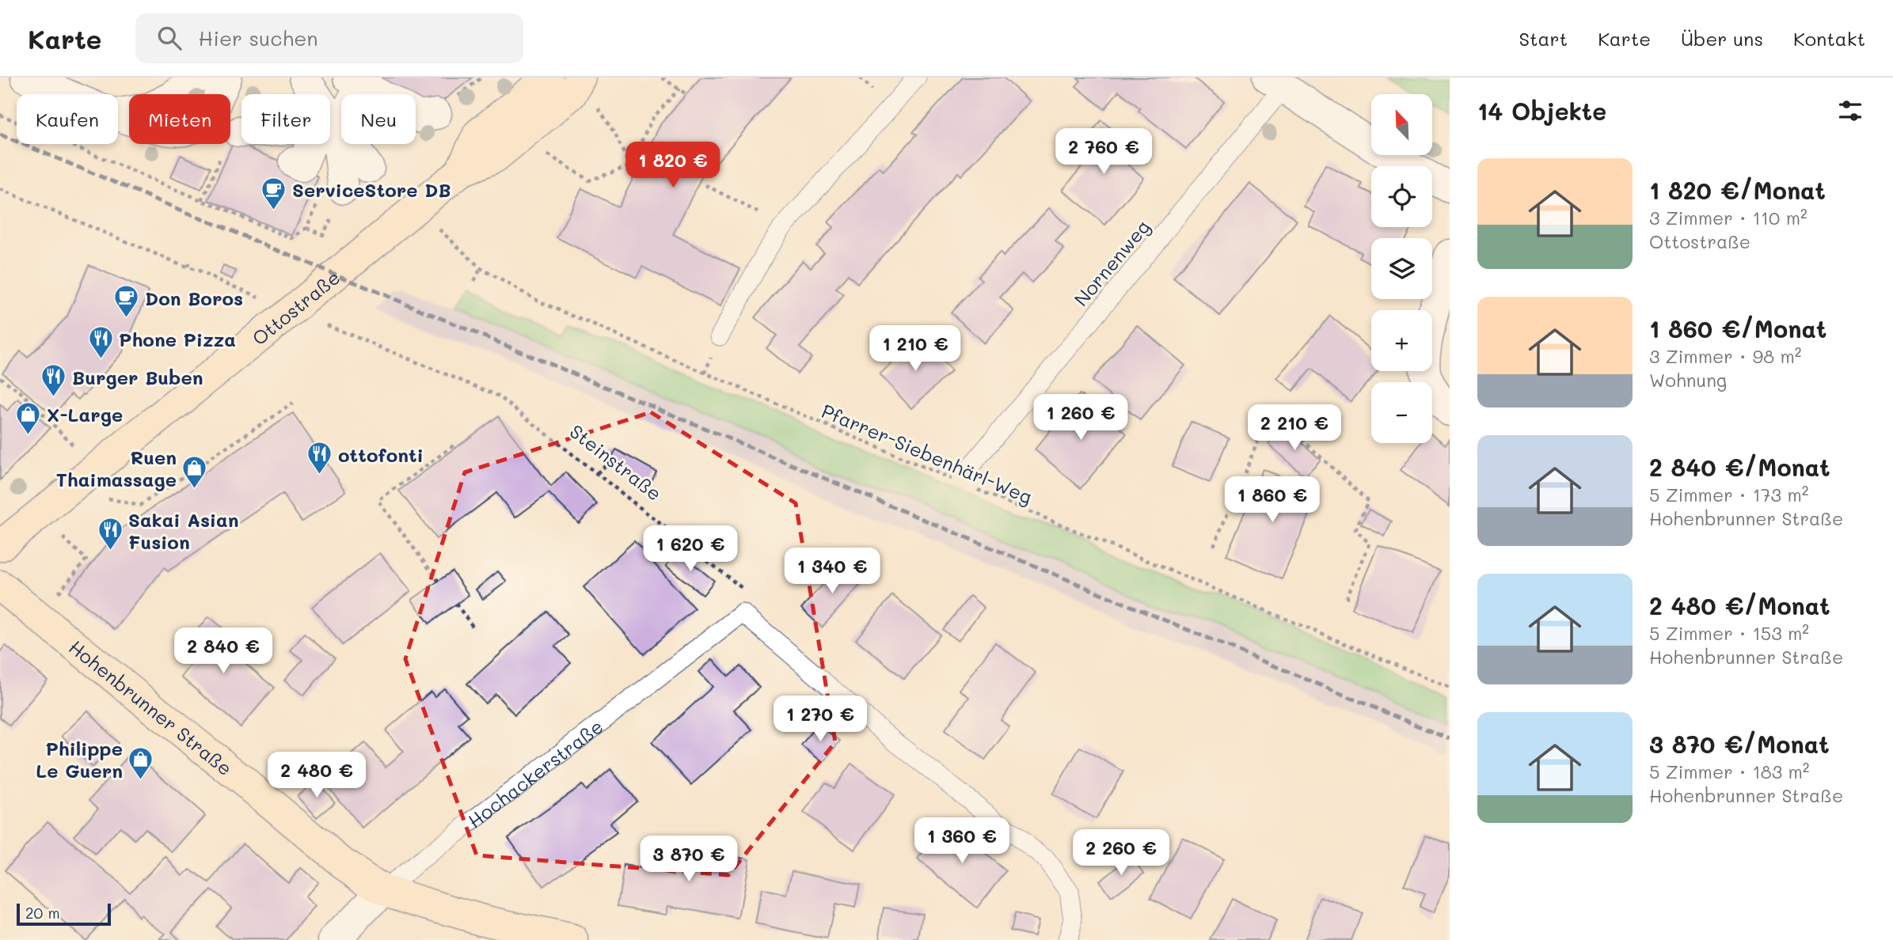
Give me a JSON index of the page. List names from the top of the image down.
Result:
{
  "streets": {
    "street": ["Ottostraße", "Hohenbrunner Straße", "Hochackerstraße"],
    "lane": ["Nornenweg"],
    "path": ["Pfarrer-Siebenhärl-Weg", "Steinstraße"]
  },
  "crossings": [
    ["Ottostraße", "Pfarrer-Siebenhärl-Weg"],
    ["Steinstraße", "Hochackerstraße"],
    ["Hohenbrunner Straße", "Hochackerstraße"]
  ],
  "places": {
    "cafe": ["ServiceStore DB", "Don Boros"],
    "restaurant": [
      "Phone Pizza",
      "Burger Buben",
      "ottofonti",
      "Sakai Asian Fusion"
    ],
    "shop": ["X-Large", "Ruen Thaimassage", "Philippe Le Guern"]
  },
  "scale_bar": "20 m",
  "north": "top left",
  "page": {
    "header": "Karte",
    "search": "Hier suchen",
    "nav": [
      "Start",
      "Karte",
      "Über uns",
      "Kontakt"
    ],
    "heading": "14 Objekte",
    "map_buttons": ["+", "−"],
    "chip": [
      "Kaufen",
      "Mieten",
      "Filter",
      "Neu"
    ],
    "price": [
      "2 760 €",
      "1 820 €",
      "1 210 €",
      "1 260 €",
      "2 210 €",
      "1 860 €",
      "1 620 €",
      "1 340 €",
      "2 840 €",
      "1 270 €",
      "2 480 €",
      "1 360 €",
      "2 260 €",
      "3 870 €"
    ],
    "list": [
      {
        "name": "1 820 €/Monat",
        "note": "3 Zimmer · 110 m² · Ottostraße"
      },
      {
        "name": "1 860 €/Monat",
        "note": "3 Zimmer · 98 m² · Wohnung"
      },
      {
        "name": "2 840 €/Monat",
        "note": "5 Zimmer · 173 m² · Hohenbrunner Straße"
      },
      {
        "name": "2 480 €/Monat",
        "note": "5 Zimmer · 153 m² · Hohenbrunner Straße"
      },
      {
        "name": "3 870 €/Monat",
        "note": "5 Zimmer · 183 m² · Hohenbrunner Straße"
      }
    ],
    "scale": "20 m"
  }
}
